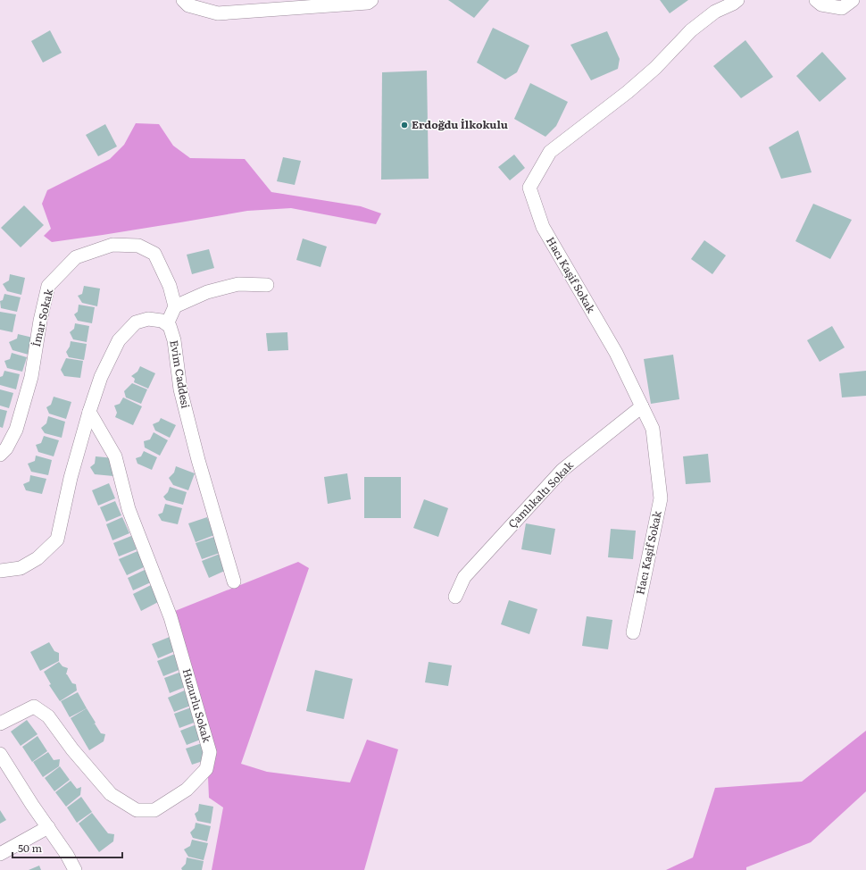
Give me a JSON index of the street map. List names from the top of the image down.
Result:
{
  "streets": {
    "street": [
      "Hacı Kaşif Sokak",
      "İmar Sokak",
      "Evim Caddesi",
      "Çamlıkaltı Sokak",
      "Huzurlu Sokak"
    ]
  },
  "crossings": [
    ["Hacı Kaşif Sokak", "Çamlıkaltı Sokak"]
  ],
  "places": ["Erdoğdu İlkokulu"],
  "scale_bar": "50 m"
}
